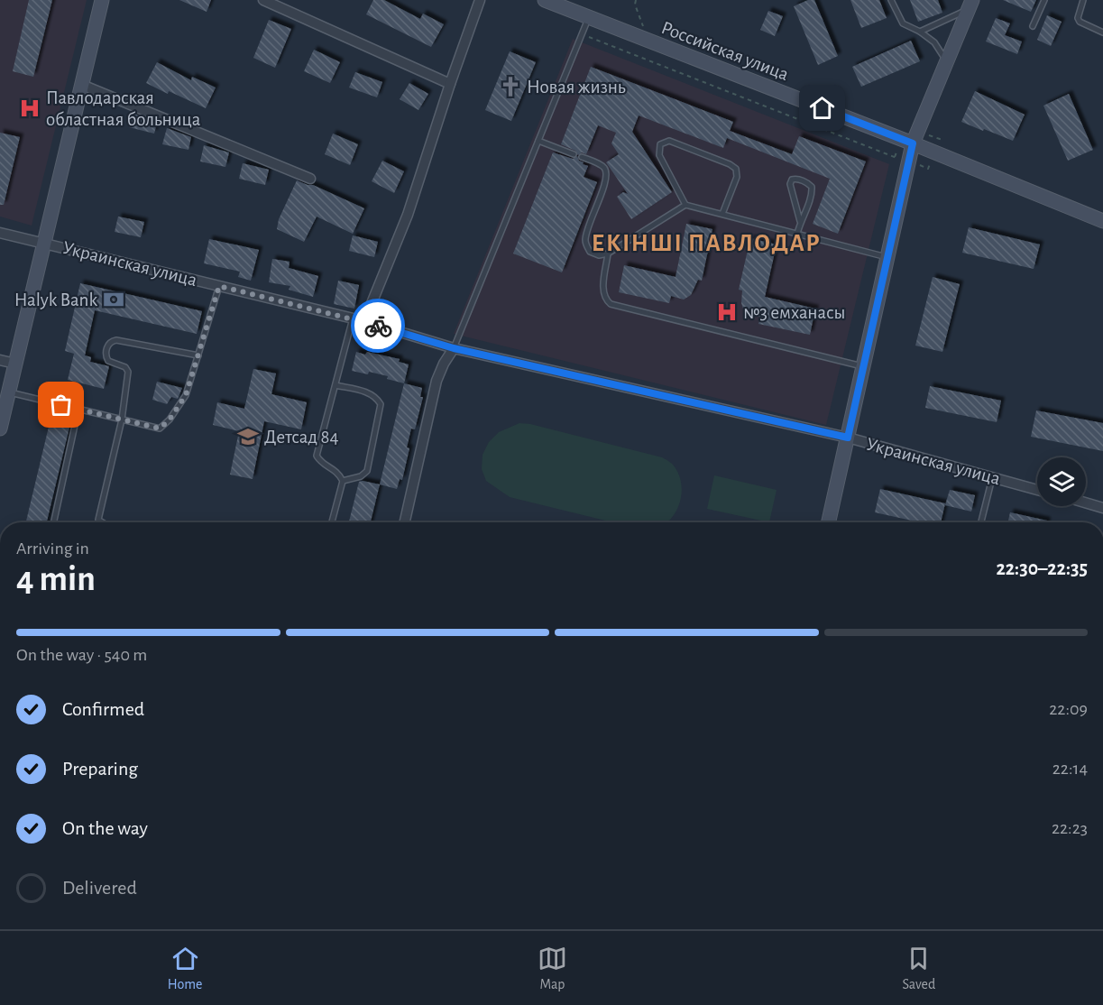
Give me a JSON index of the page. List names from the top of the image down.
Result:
{
  "streets": {
    "street": ["Российская улица", "Украинская улица"]
  },
  "districts": ["ЕКІНШІ ПАВЛОДАР"],
  "places": {
    "church": ["Новая жизнь"],
    "hospital": ["Павлодарская областная больница", "№3 емханасы"],
    "bank": ["Halyk Bank"],
    "school or university": ["Детсад 84"]
  },
  "page": {
    "heading": ["4 min", "Arriving in", "22:30–22:35"],
    "bar": "On the way · 540 m",
    "list": [
      ["Confirmed", "22:09"],
      ["Preparing", "22:14"],
      ["On the way", "22:23"],
      "Delivered"
    ],
    "tabs": ["Home", "Map", "Saved"]
  }
}
